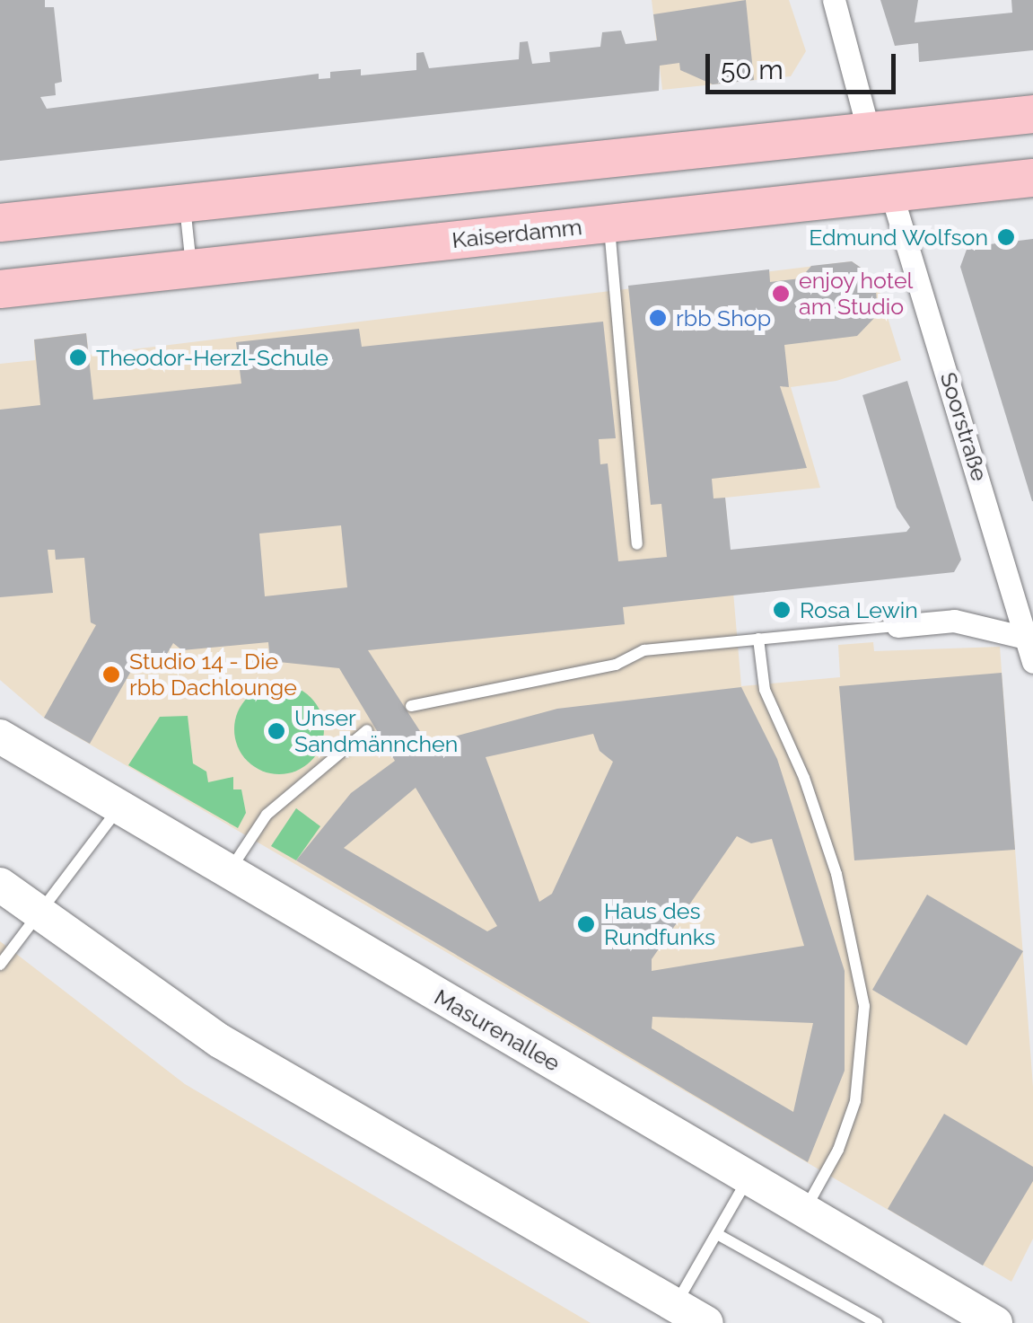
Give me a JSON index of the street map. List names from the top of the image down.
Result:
{
  "streets": {
    "main road": ["Kaiserdamm", "Masurenallee"],
    "street": ["Soorstraße"]
  },
  "crossings": [
    ["Kaiserdamm", "Soorstraße"]
  ],
  "places": [
    "Edmund Wolfson",
    "enjoy hotel am Studio",
    "rbb Shop",
    "Theodor-Herzl-Schule",
    "Rosa Lewin",
    "Studio 14 - Die rbb Dachlounge",
    "Unser Sandmännchen",
    "Haus des Rundfunks"
  ],
  "scale_bar": "50 m"
}
